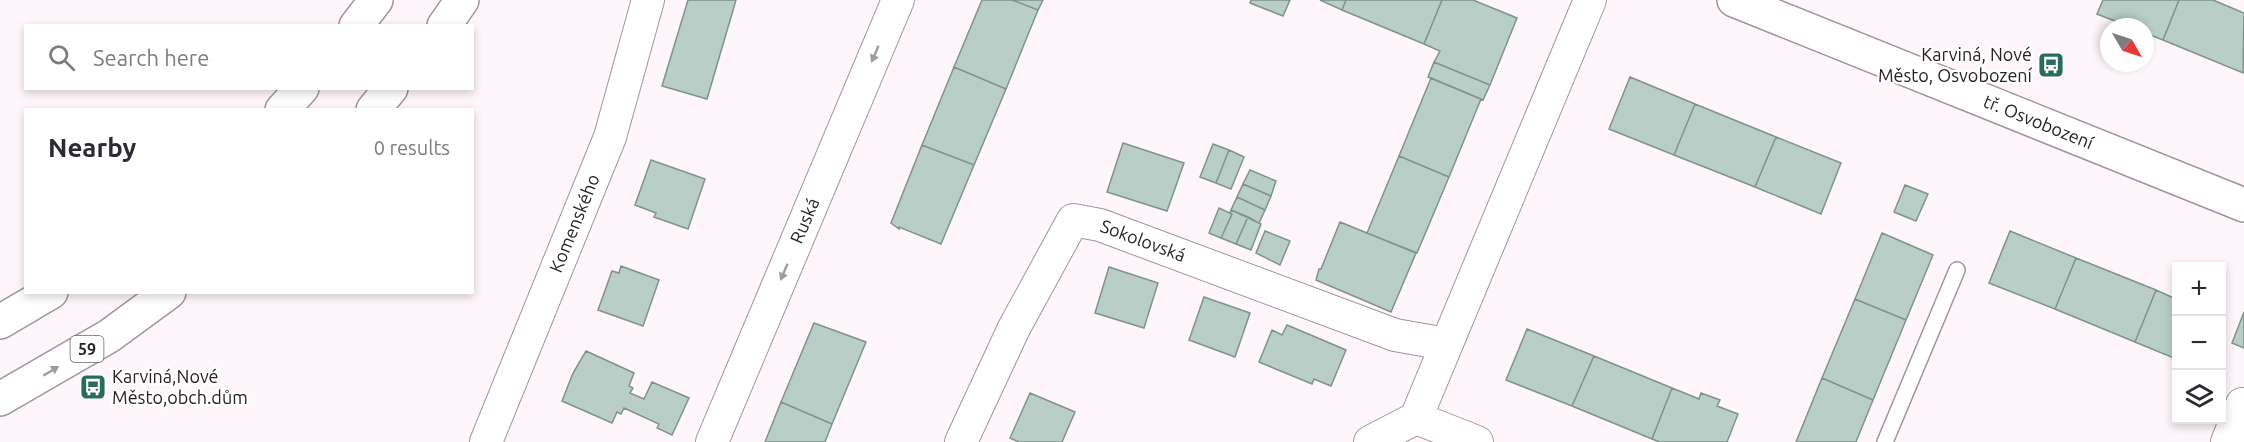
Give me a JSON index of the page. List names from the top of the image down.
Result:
{
  "streets": {
    "street": [
      "tř. Osvobození",
      "Ruská",
      "Komenského",
      "Sokolovská",
      "59"
    ]
  },
  "one_way": ["Ruská"],
  "places": {
    "bus stop": ["Karviná, Nové Město, Osvobození", "Karviná,Nové Město,obch.dům"]
  },
  "north": "bottom right",
  "page": {
    "search": "Search here",
    "heading": ["Nearby", "0 results"],
    "map_buttons": ["+", "−"]
  }
}
